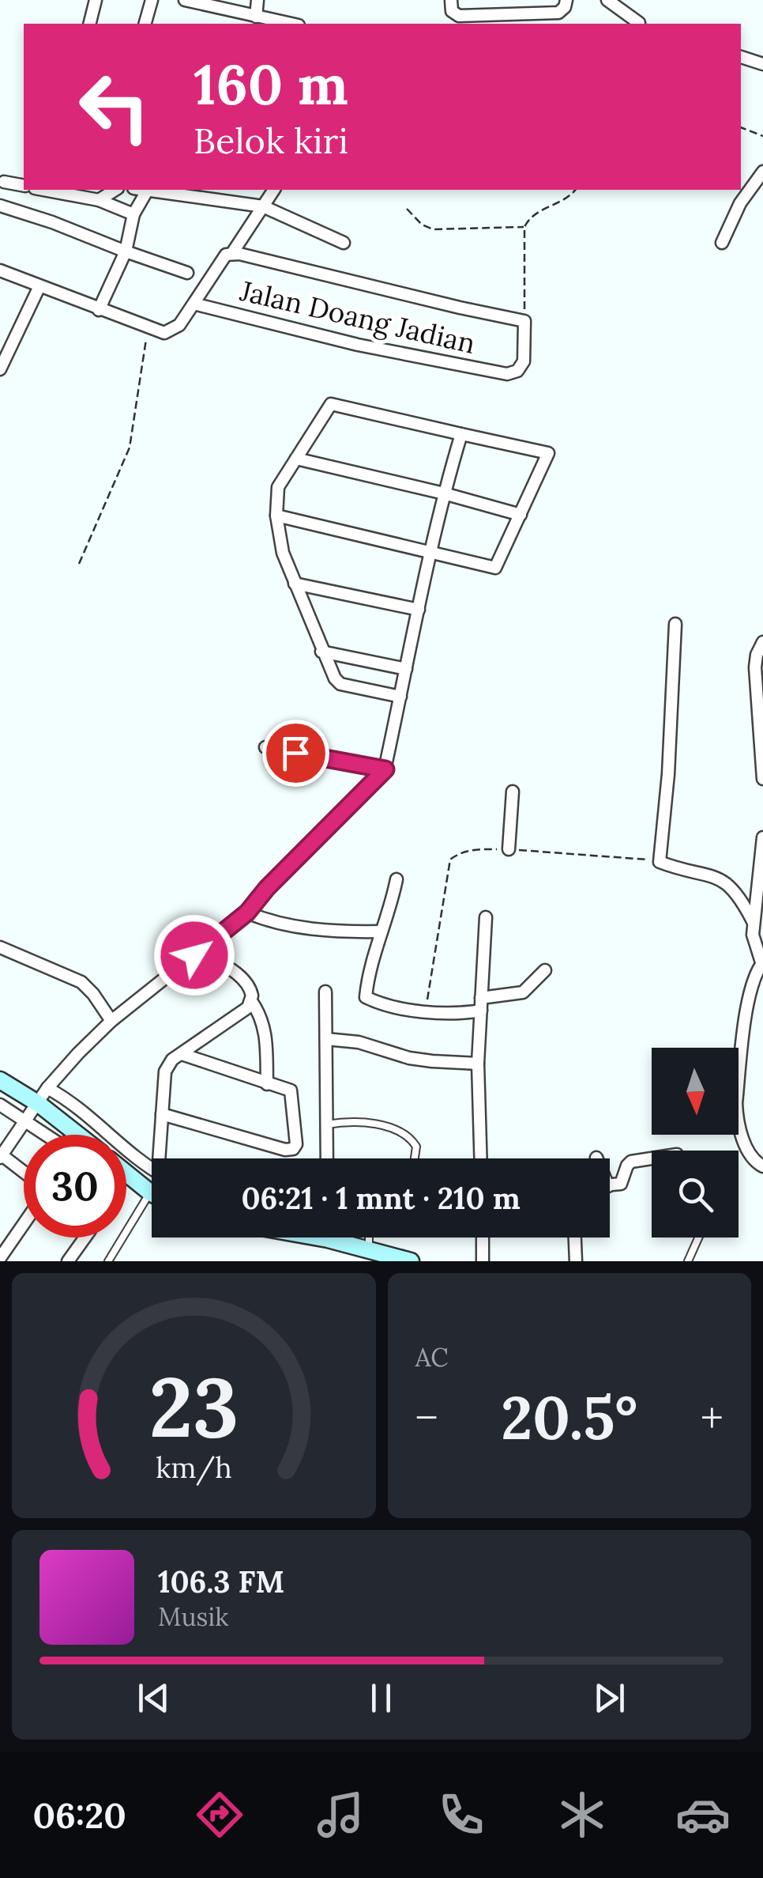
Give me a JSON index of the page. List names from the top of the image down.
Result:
{
  "streets": {
    "street": ["Jalan Doang Jadian"]
  },
  "north": "bottom",
  "page": {
    "turn": ["160 m", "Belok kiri"],
    "limit": "30",
    "trip": "06:21 · 1 mnt · 210 m",
    "tile": "AC",
    "heat": ["−", "20.5°", "+"],
    "song": ["106.3 FM", "Musik"],
    "tabs": "06:20",
    "gauge": ["23", "km/h"]
  }
}
